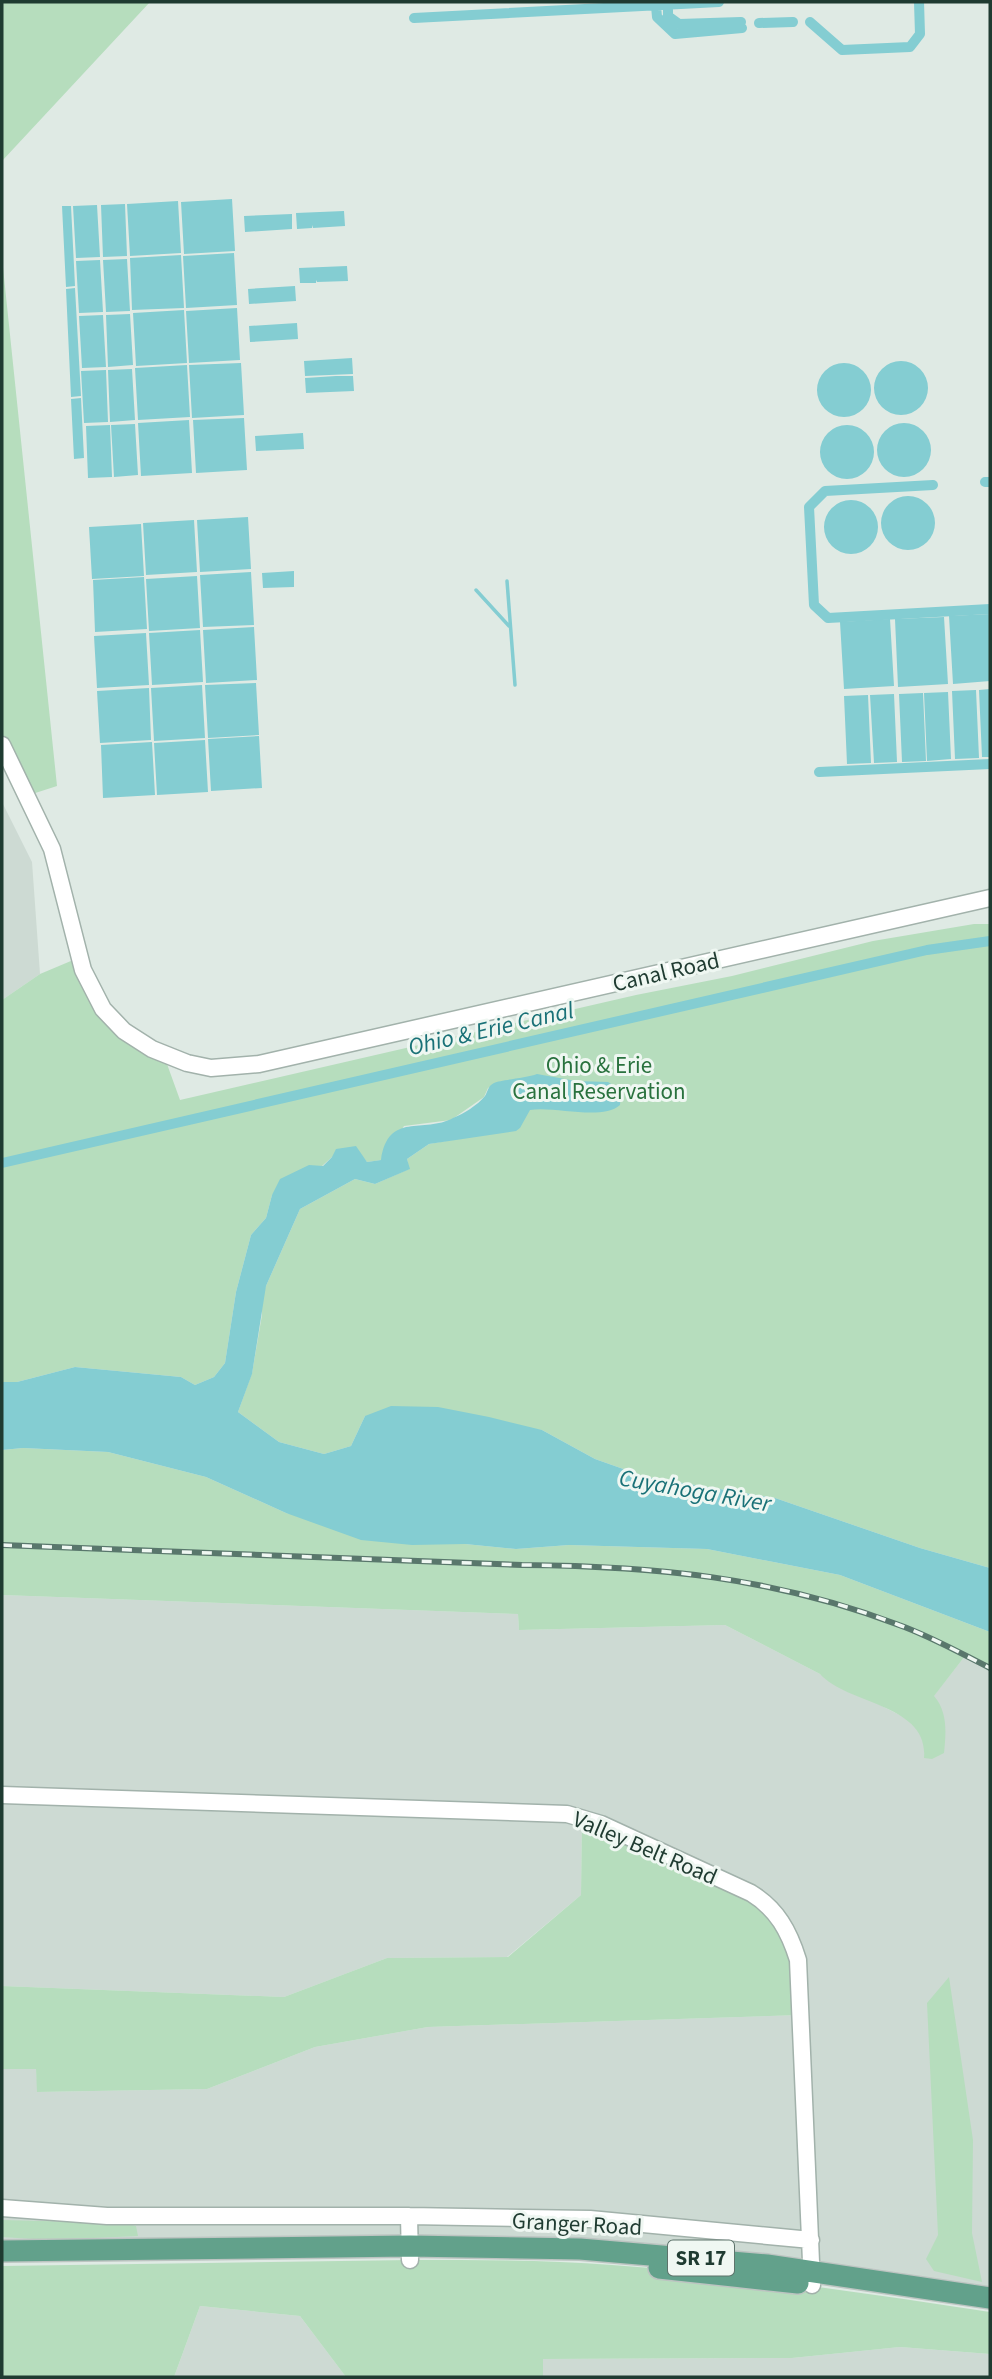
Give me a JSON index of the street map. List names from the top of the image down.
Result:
{
  "streets": {
    "main road": ["Granger Road", "SR 17"],
    "street": ["Canal Road", "Valley Belt Road"]
  },
  "crossings": [
    ["Valley Belt Road", "Granger Road"]
  ],
  "water": ["Ohio & Erie Canal", "Cuyahoga River"],
  "parks": ["Ohio & Erie Canal Reservation"]
}
